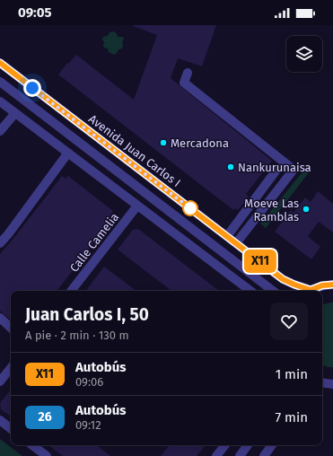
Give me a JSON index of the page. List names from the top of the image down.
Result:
{
  "streets": {
    "street": ["Avenida Juan Carlos I", "Calle Camelia"]
  },
  "places": ["Mercadona", "Nankurunaisa", "Moeve Las Ramblas"],
  "lines": ["bus line X11"],
  "page": {
    "status": "09:05",
    "on_map": "X11",
    "heading": ["Juan Carlos I, 50", "A pie · 2 min · 130 m"],
    "list": [
      {
        "mark": "X11",
        "name": "Autobús",
        "note": "09:06",
        "value": "1 min"
      },
      {
        "mark": "26",
        "name": "Autobús",
        "note": "09:12",
        "value": "7 min"
      }
    ]
  }
}
